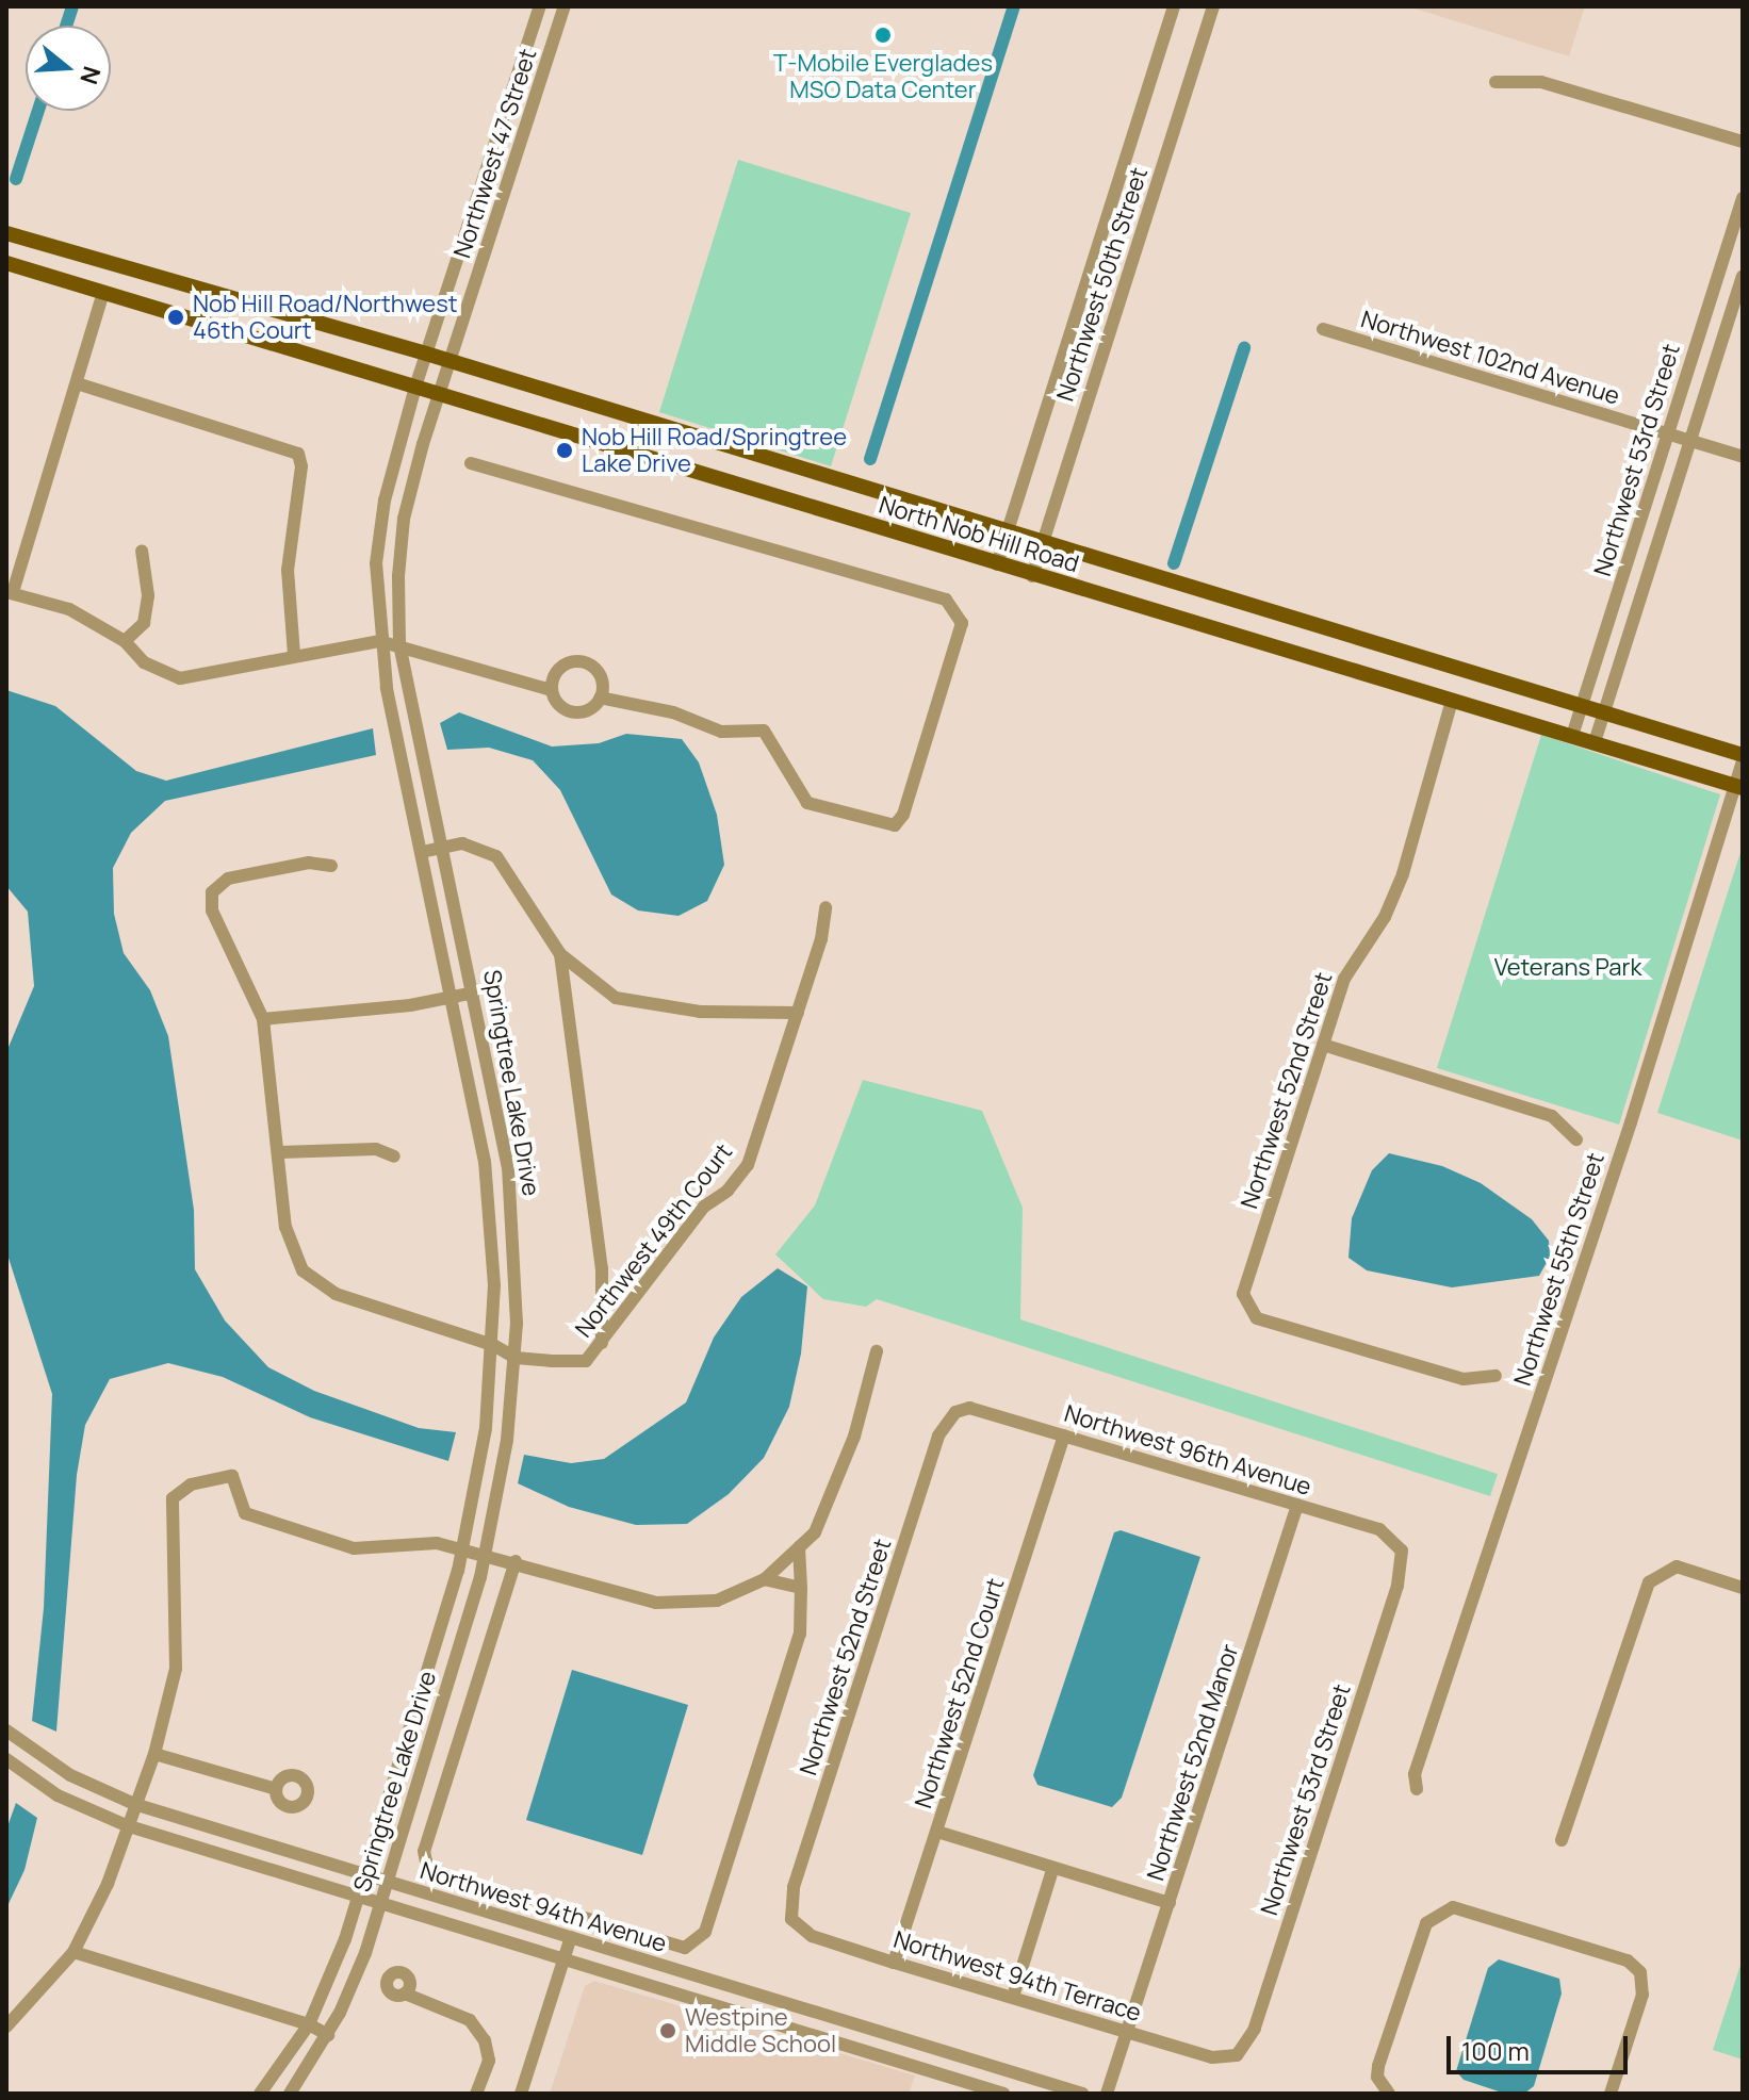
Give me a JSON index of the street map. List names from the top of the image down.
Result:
{
  "streets": {
    "main road": ["North Nob Hill Road"],
    "street": [
      "Northwest 47 Street",
      "Northwest 50th Street",
      "Northwest 102nd Avenue",
      "Northwest 53rd Street",
      "Springtree Lake Drive",
      "Northwest 52nd Street",
      "Northwest 49th Court",
      "Northwest 55th Street",
      "Northwest 96th Avenue",
      "Northwest 52nd Court",
      "Northwest 52nd Manor",
      "Northwest 94th Avenue",
      "Northwest 94th Terrace"
    ]
  },
  "crossings": [
    ["Northwest 47 Street", "North Nob Hill Road"],
    ["Northwest 47 Street", "Springtree Lake Drive"],
    ["Northwest 50th Street", "North Nob Hill Road"],
    ["Northwest 102nd Avenue", "Northwest 53rd Street"],
    ["Northwest 53rd Street", "North Nob Hill Road"],
    ["Northwest 53rd Street", "Northwest 96th Avenue"],
    ["Northwest 53rd Street", "Northwest 94th Terrace"],
    ["North Nob Hill Road", "Springtree Lake Drive"],
    ["North Nob Hill Road", "Northwest 52nd Street"],
    ["North Nob Hill Road", "Northwest 55th Street"],
    ["Springtree Lake Drive", "Northwest 49th Court"],
    ["Springtree Lake Drive", "Northwest 94th Avenue"],
    ["Northwest 52nd Street", "Northwest 96th Avenue"],
    ["Northwest 52nd Street", "Northwest 94th Terrace"],
    ["Northwest 96th Avenue", "Northwest 52nd Court"],
    ["Northwest 96th Avenue", "Northwest 52nd Manor"],
    ["Northwest 52nd Court", "Northwest 94th Terrace"],
    ["Northwest 52nd Manor", "Northwest 94th Terrace"]
  ],
  "parks": ["Veterans Park"],
  "places": [
    "T-Mobile Everglades MSO Data Center",
    "Nob Hill Road/Northwest 46th Court",
    "Nob Hill Road/Springtree Lake Drive",
    "Westpine Middle School"
  ],
  "scale_bar": "100 m",
  "north": "right"
}
